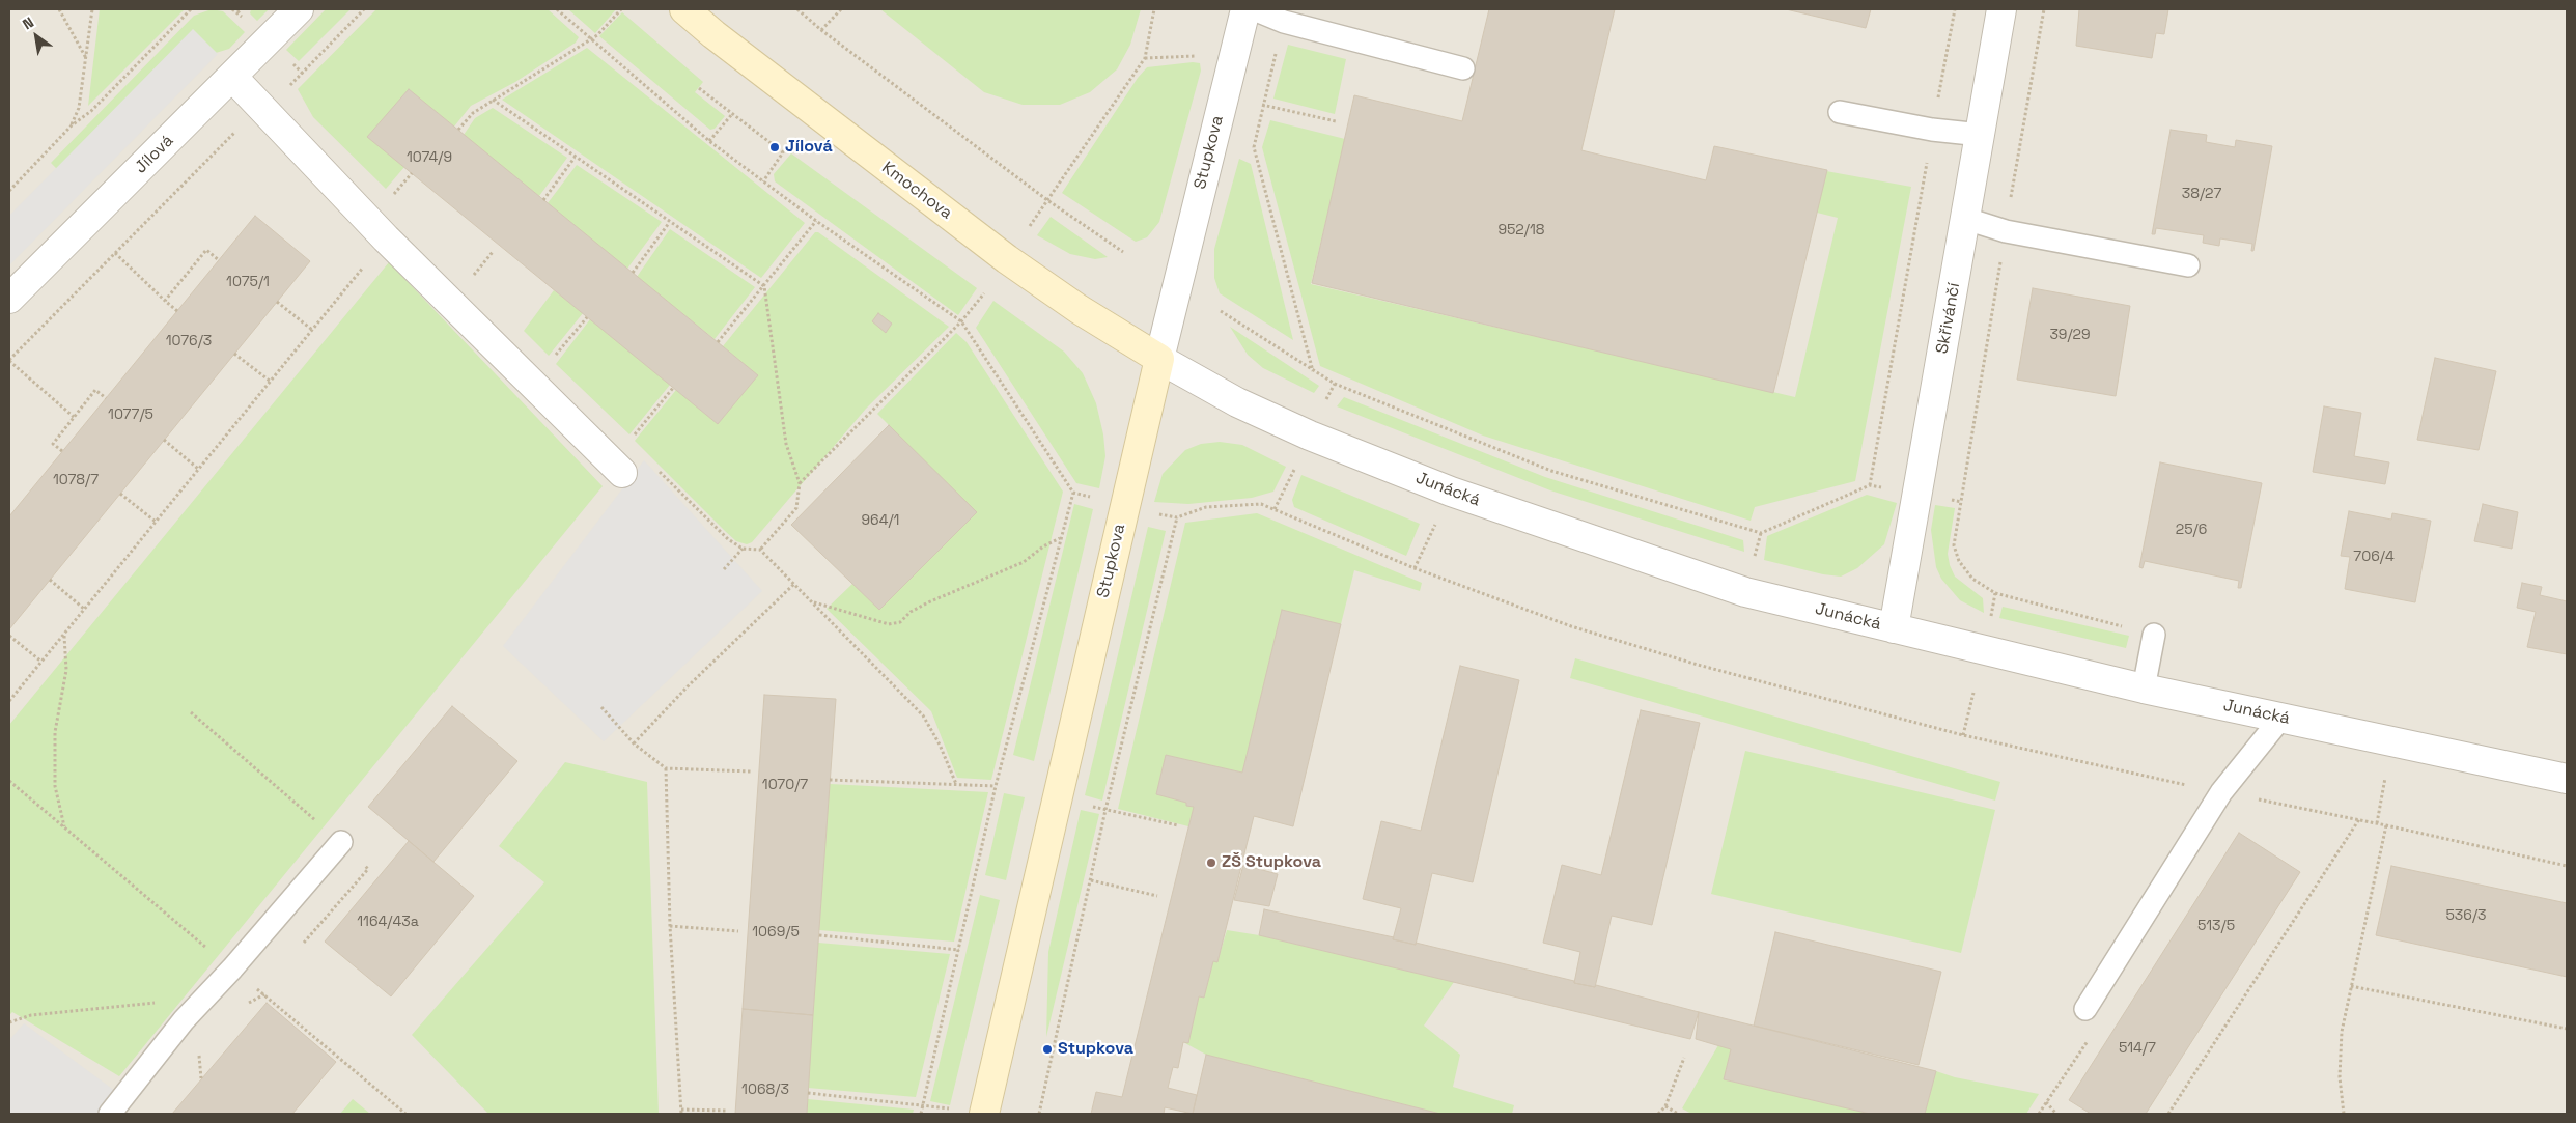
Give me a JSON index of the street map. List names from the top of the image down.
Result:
{
  "streets": {
    "street": [
      "Stupkova",
      "Jílová",
      "Kmochova",
      "Skřivánčí",
      "Junácká"
    ]
  },
  "crossings": [
    ["Stupkova", "Kmochova"],
    ["Stupkova", "Junácká"],
    ["Kmochova", "Junácká"],
    ["Skřivánčí", "Junácká"]
  ],
  "places": ["Jílová", "ZŠ Stupkova", "Stupkova"],
  "house_numbers": [
    "1074/9",
    "38/27",
    "952/18",
    "1075/1",
    "39/29",
    "1076/3",
    "1077/5",
    "1078/7",
    "964/1",
    "25/6",
    "706/4",
    "1070/7",
    "536/3",
    "1164/43a",
    "513/5",
    "1069/5",
    "514/7",
    "1068/3"
  ],
  "north": "top left"
}
